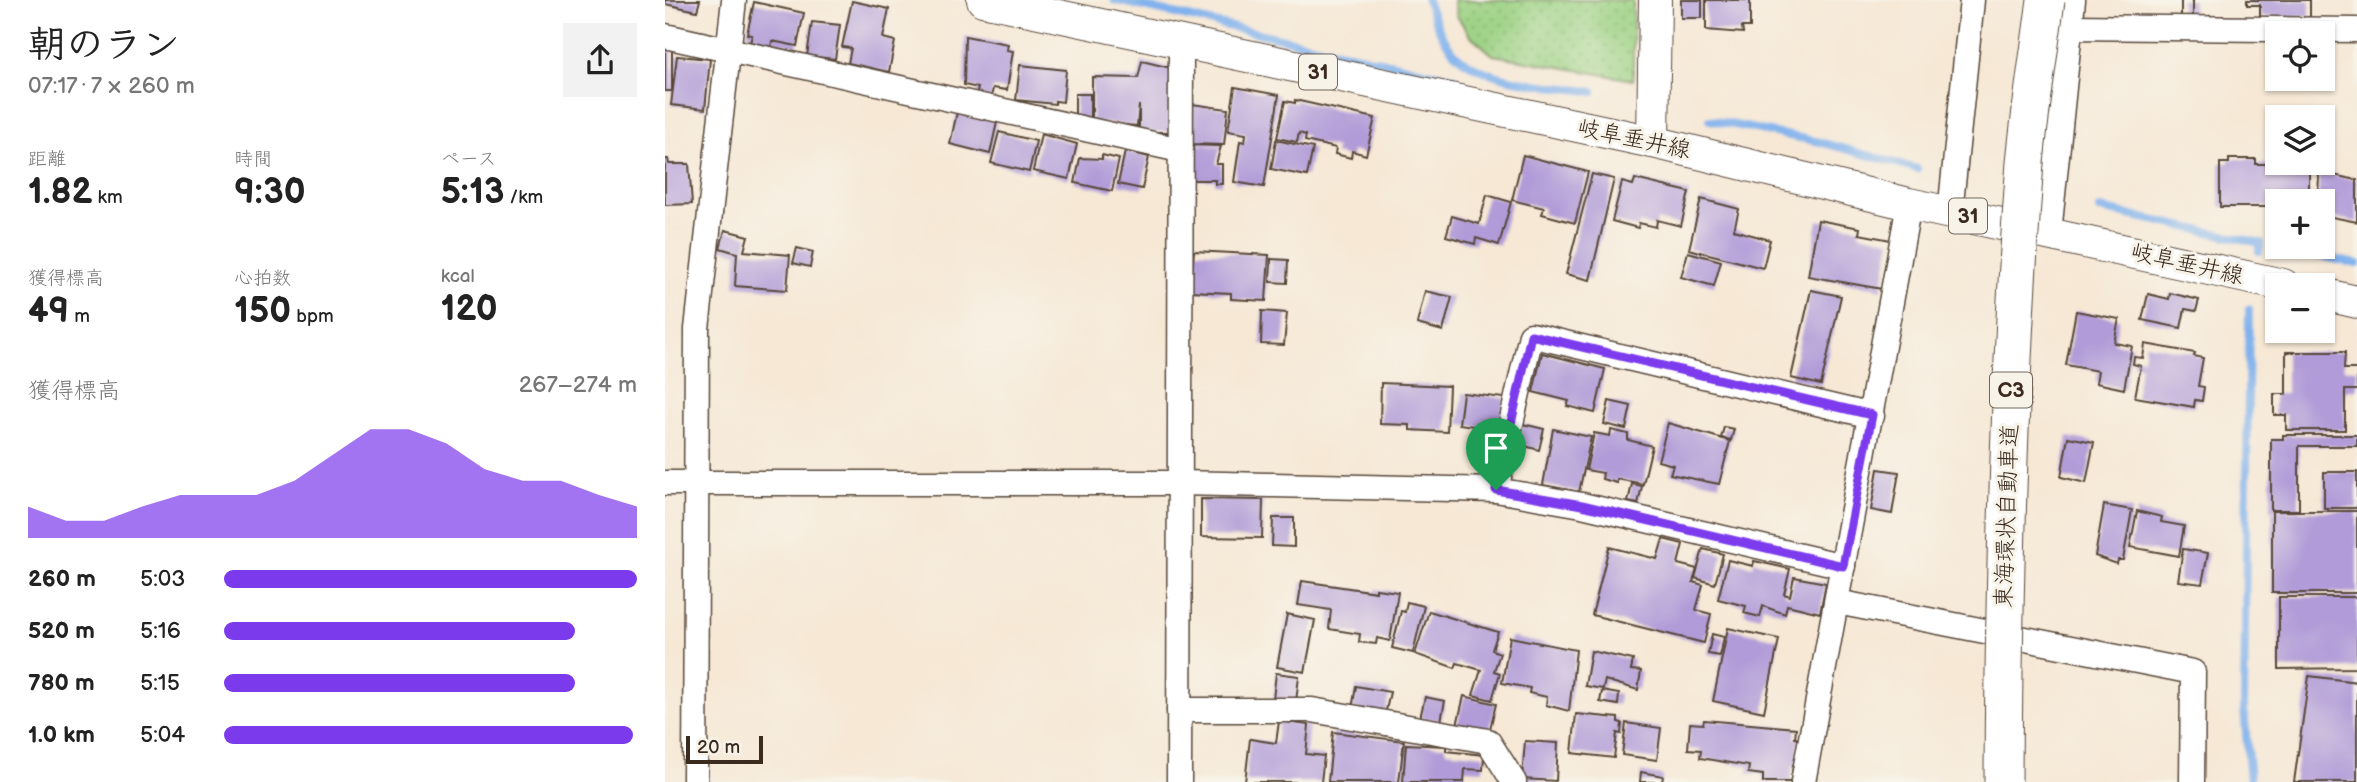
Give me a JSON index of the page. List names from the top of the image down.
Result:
{
  "streets": {
    "highway": ["C3", "東海環状自動車道"],
    "main road": ["31", "岐阜垂井線"]
  },
  "scale_bar": "20 m",
  "page": {
    "heading": ["朝のラン", "07:17 · 7 × 260 m"],
    "map_buttons": ["+", "−"],
    "stats": [
      ["距離", "1.82 km"],
      ["時間", "9:30"],
      ["ペース", "5:13 /km"],
      ["獲得標高", "49 m"],
      ["心拍数", "150 bpm"],
      ["kcal", "120"]
    ],
    "chart": ["獲得標高", "267–274 m"],
    "list": [
      {
        "name": "260 m",
        "note": "5:03"
      },
      {
        "name": "520 m",
        "note": "5:16"
      },
      {
        "name": "780 m",
        "note": "5:15"
      },
      {
        "name": "1.0 km",
        "note": "5:04"
      }
    ],
    "scale": "20 m"
  }
}
